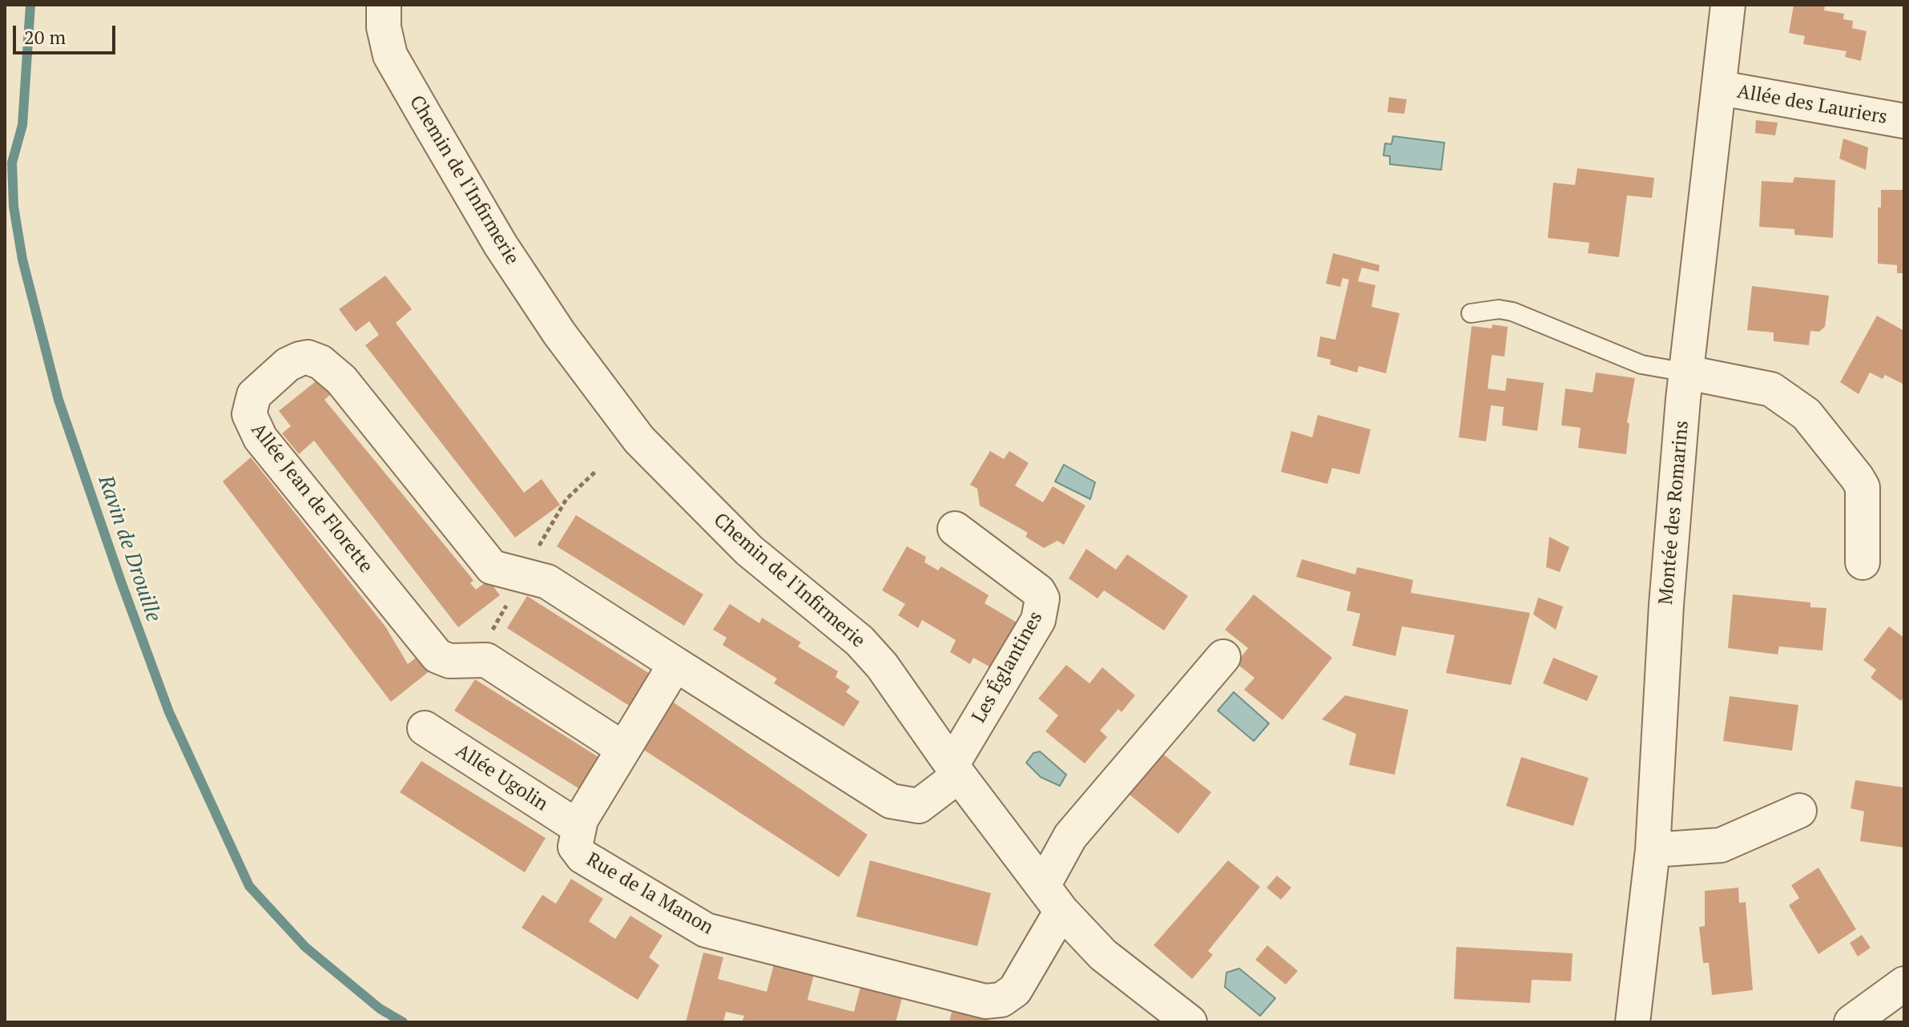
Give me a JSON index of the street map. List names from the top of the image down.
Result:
{
  "streets": {
    "street": [
      "Allée des Lauriers",
      "Chemin de l'Infirmerie",
      "Allée Jean de Florette",
      "Montée des Romarins",
      "Les Églantines",
      "Allée Ugolin",
      "Rue de la Manon"
    ]
  },
  "crossings": [
    ["Allée des Lauriers", "Montée des Romarins"],
    ["Chemin de l'Infirmerie", "Les Églantines"],
    ["Chemin de l'Infirmerie", "Rue de la Manon"],
    ["Allée Jean de Florette", "Rue de la Manon"],
    ["Allée Ugolin", "Rue de la Manon"]
  ],
  "water": ["Ravin de Drouille"],
  "scale_bar": "20 m"
}
